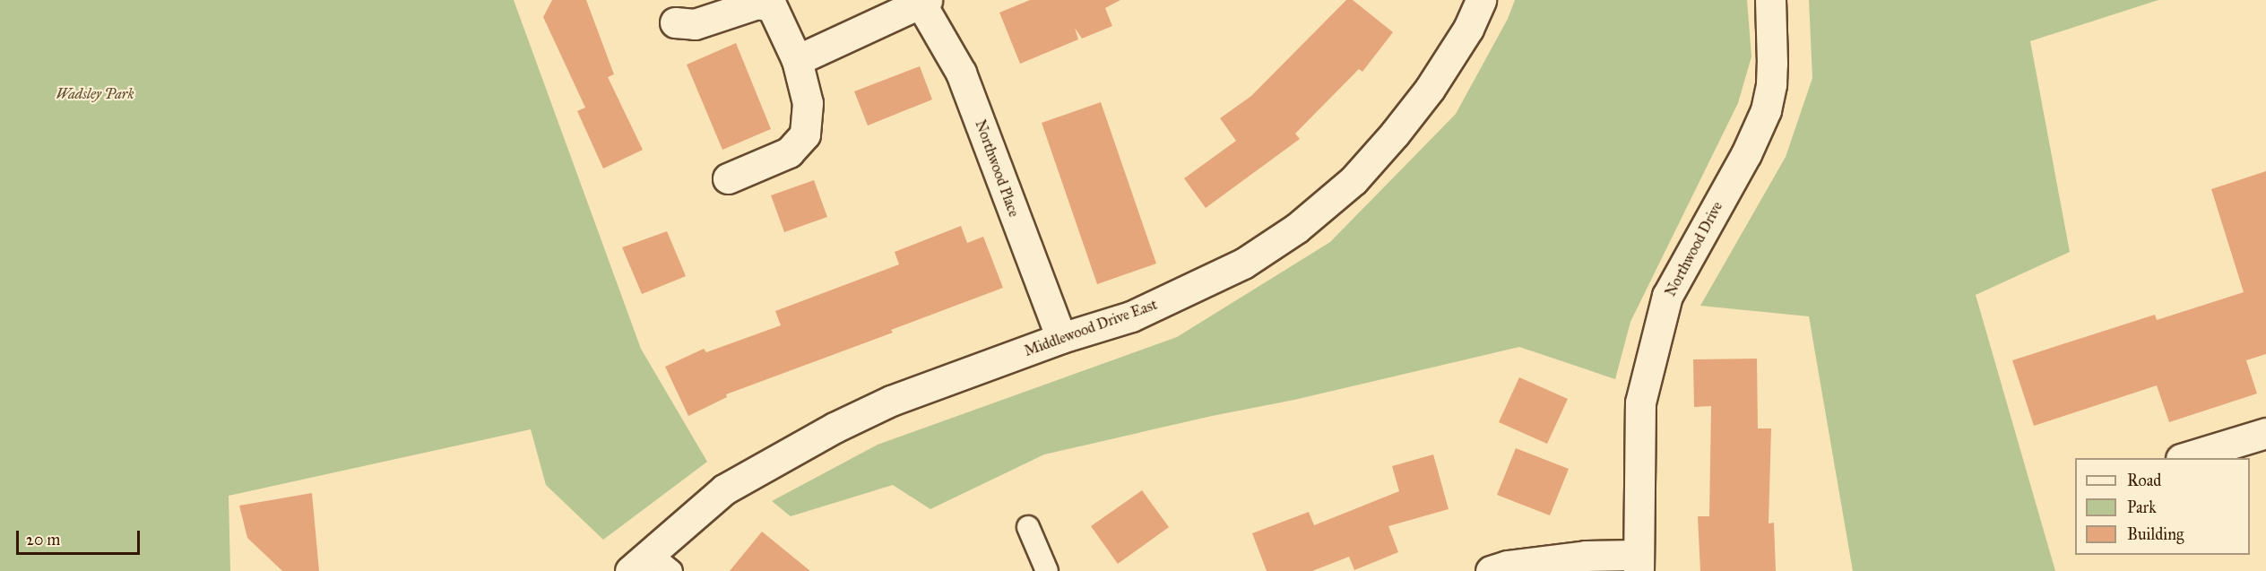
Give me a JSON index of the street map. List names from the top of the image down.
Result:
{
  "streets": {
    "street": ["Northwood Place", "Northwood Drive", "Middlewood Drive East"]
  },
  "crossings": [
    ["Northwood Place", "Middlewood Drive East"]
  ],
  "parks": ["Wadsley Park"],
  "legend": ["Road", "Park", "Building"],
  "scale_bar": "20 m"
}
